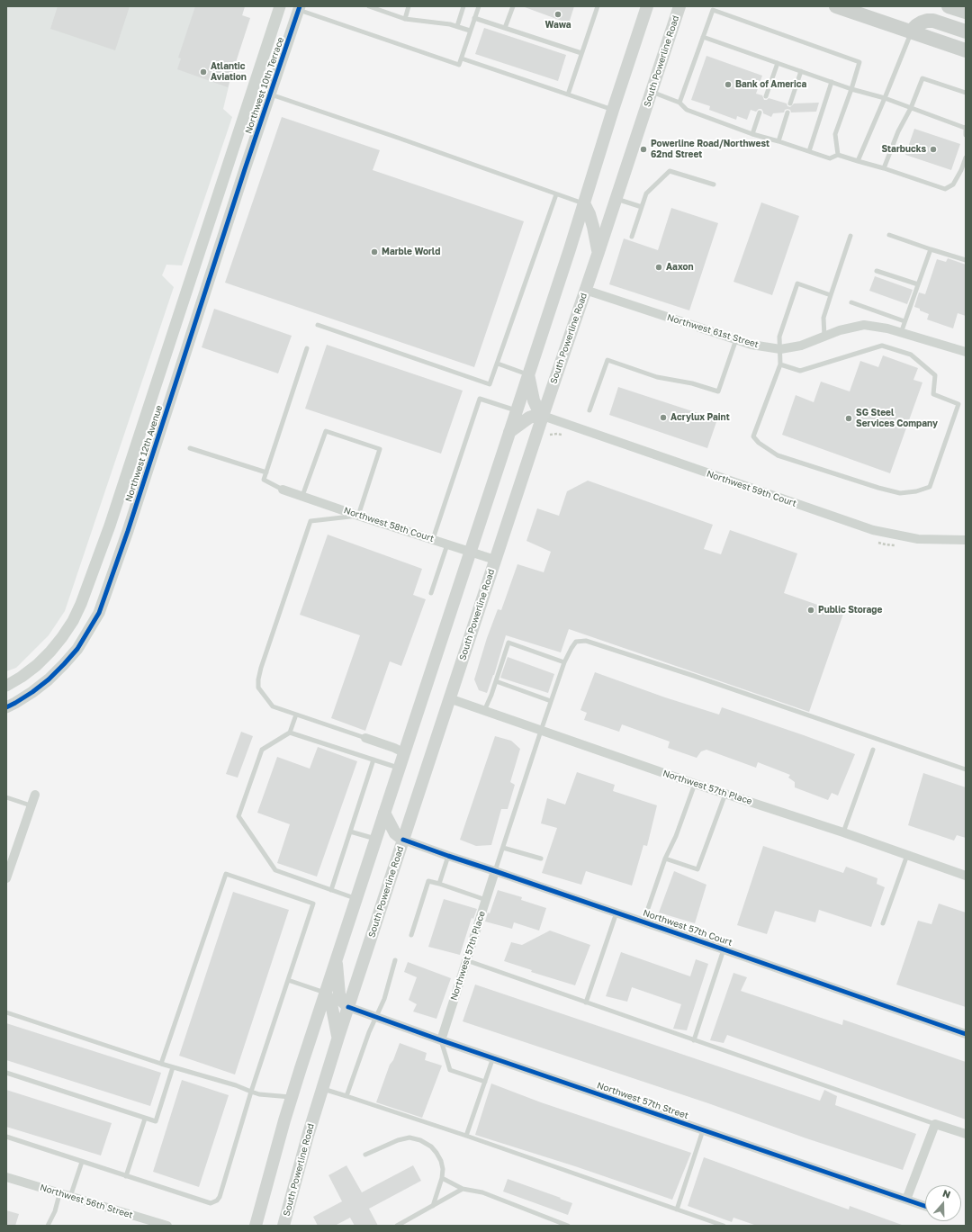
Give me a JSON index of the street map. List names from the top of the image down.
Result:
{
  "streets": {
    "main road": ["South Powerline Road"],
    "street": [
      "Northwest 10th Terrace",
      "Northwest 61st Street",
      "Northwest 12th Avenue",
      "Northwest 59th Court",
      "Northwest 58th Court",
      "Northwest 57th Place",
      "Northwest 57th Court",
      "Northwest 57th Street",
      "Northwest 56th Street"
    ]
  },
  "crossings": [
    ["South Powerline Road", "Northwest 61st Street"],
    ["South Powerline Road", "Northwest 59th Court"],
    ["South Powerline Road", "Northwest 58th Court"],
    ["South Powerline Road", "Northwest 57th Place"],
    ["South Powerline Road", "Northwest 57th Court"],
    ["South Powerline Road", "Northwest 57th Street"],
    ["Northwest 10th Terrace", "Northwest 12th Avenue"],
    ["Northwest 57th Place", "Northwest 57th Court"],
    ["Northwest 57th Place", "Northwest 57th Street"]
  ],
  "places": [
    "Wawa",
    "Atlantic Aviation",
    "Bank of America",
    "Powerline Road/Northwest 62nd Street",
    "Starbucks",
    "Marble World",
    "Aaxon",
    "Acrylux Paint",
    "SG Steel Services Company",
    "Public Storage"
  ],
  "north": "top"
}
